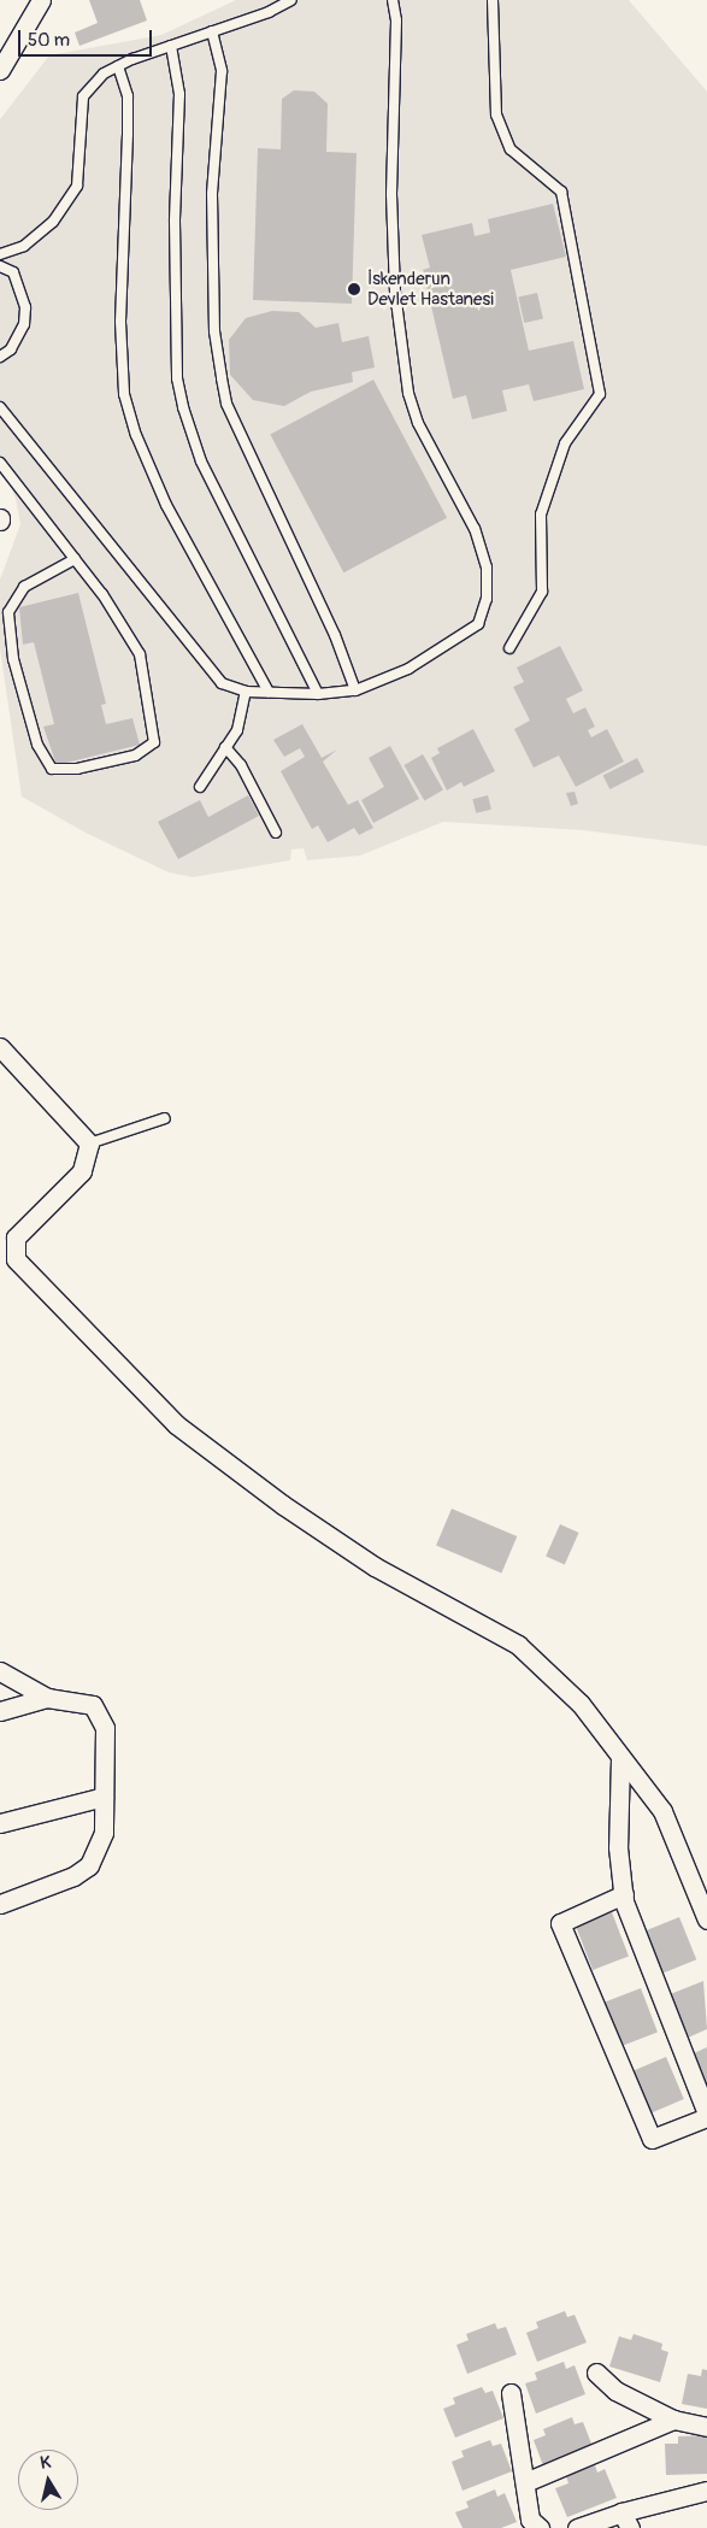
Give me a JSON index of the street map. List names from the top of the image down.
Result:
{
  "places": ["İskenderun Devlet Hastanesi"],
  "scale_bar": "50 m",
  "north": "top"
}
